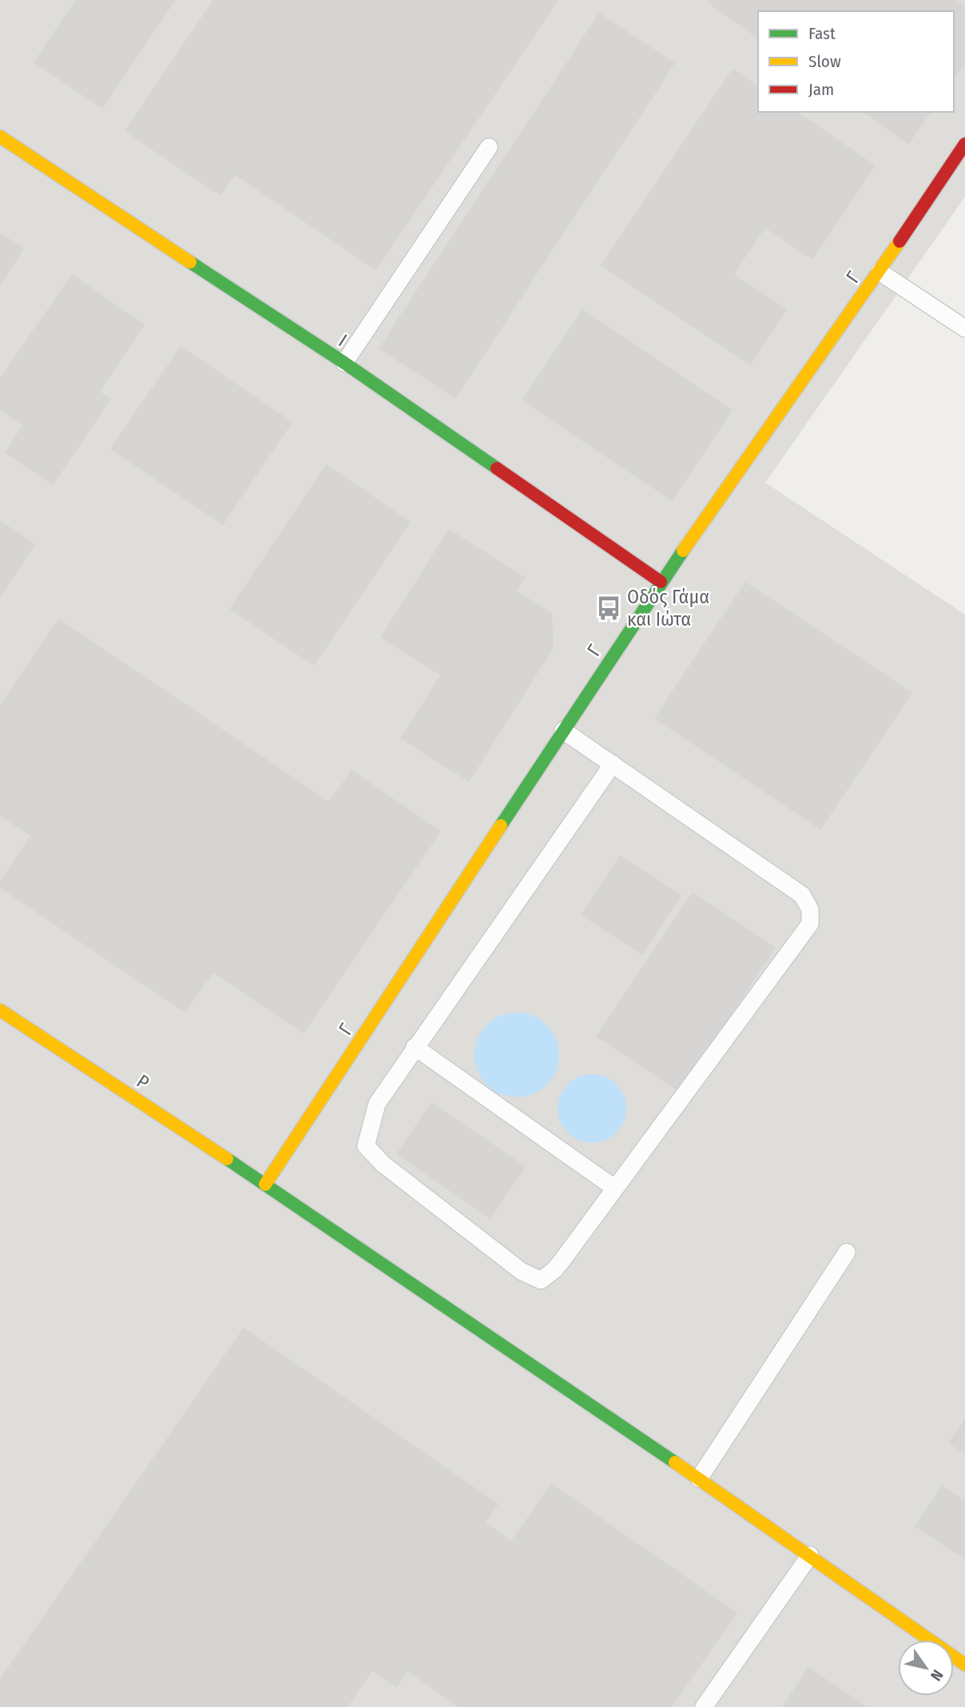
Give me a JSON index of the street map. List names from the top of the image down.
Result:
{
  "streets": {
    "street": ["Γ", "Ι", "Ρ"]
  },
  "crossings": [
    ["Γ", "Ι"],
    ["Γ", "Ρ"]
  ],
  "places": {
    "bus stop": ["Οδός Γάμα και Ιώτα"]
  },
  "legend": ["Fast", "Slow", "Jam"],
  "north": "bottom right"
}
